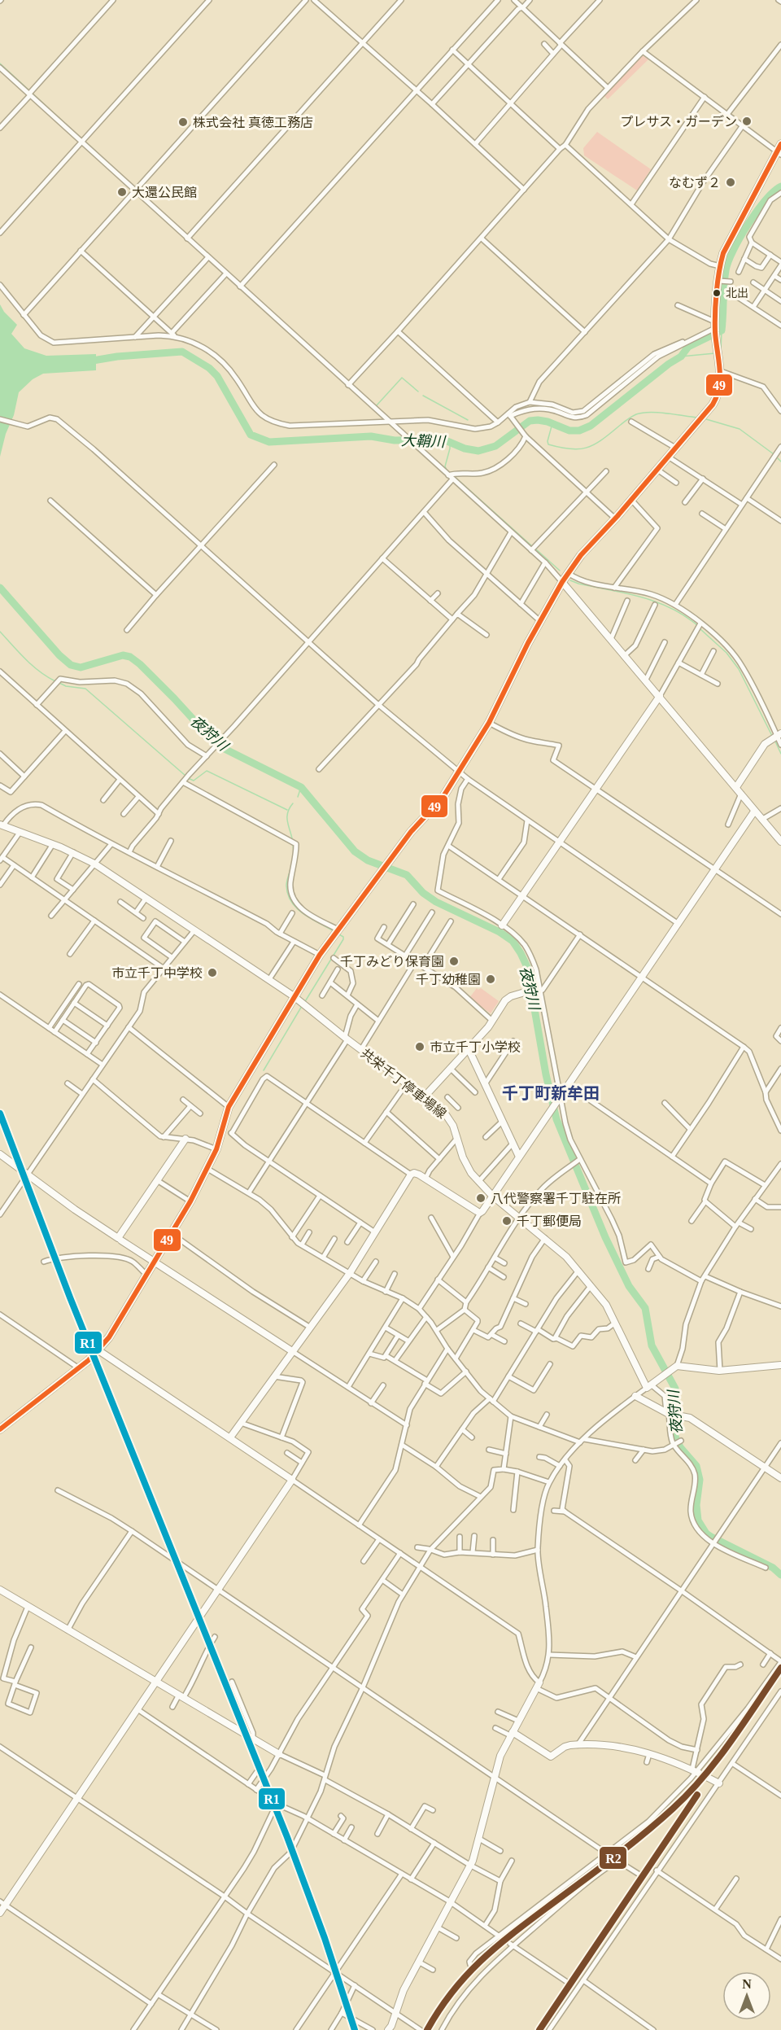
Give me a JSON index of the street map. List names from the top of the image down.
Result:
{
  "streets": {
    "street": ["共栄千丁停車場線"]
  },
  "districts": ["千丁町新牟田"],
  "water": ["大鞘川", "夜狩川"],
  "places": [
    "プレサス・ガーデン",
    "株式会社 真徳工務店",
    "なむず２",
    "大還公民館",
    "北出",
    "千丁みどり保育園",
    "市立千丁中学校",
    "千丁幼稚園",
    "市立千丁小学校",
    "八代警察署千丁駐在所",
    "千丁郵便局"
  ],
  "lines": ["transit line 49", "transit line R1", "transit line R2"],
  "north": "top"
}
